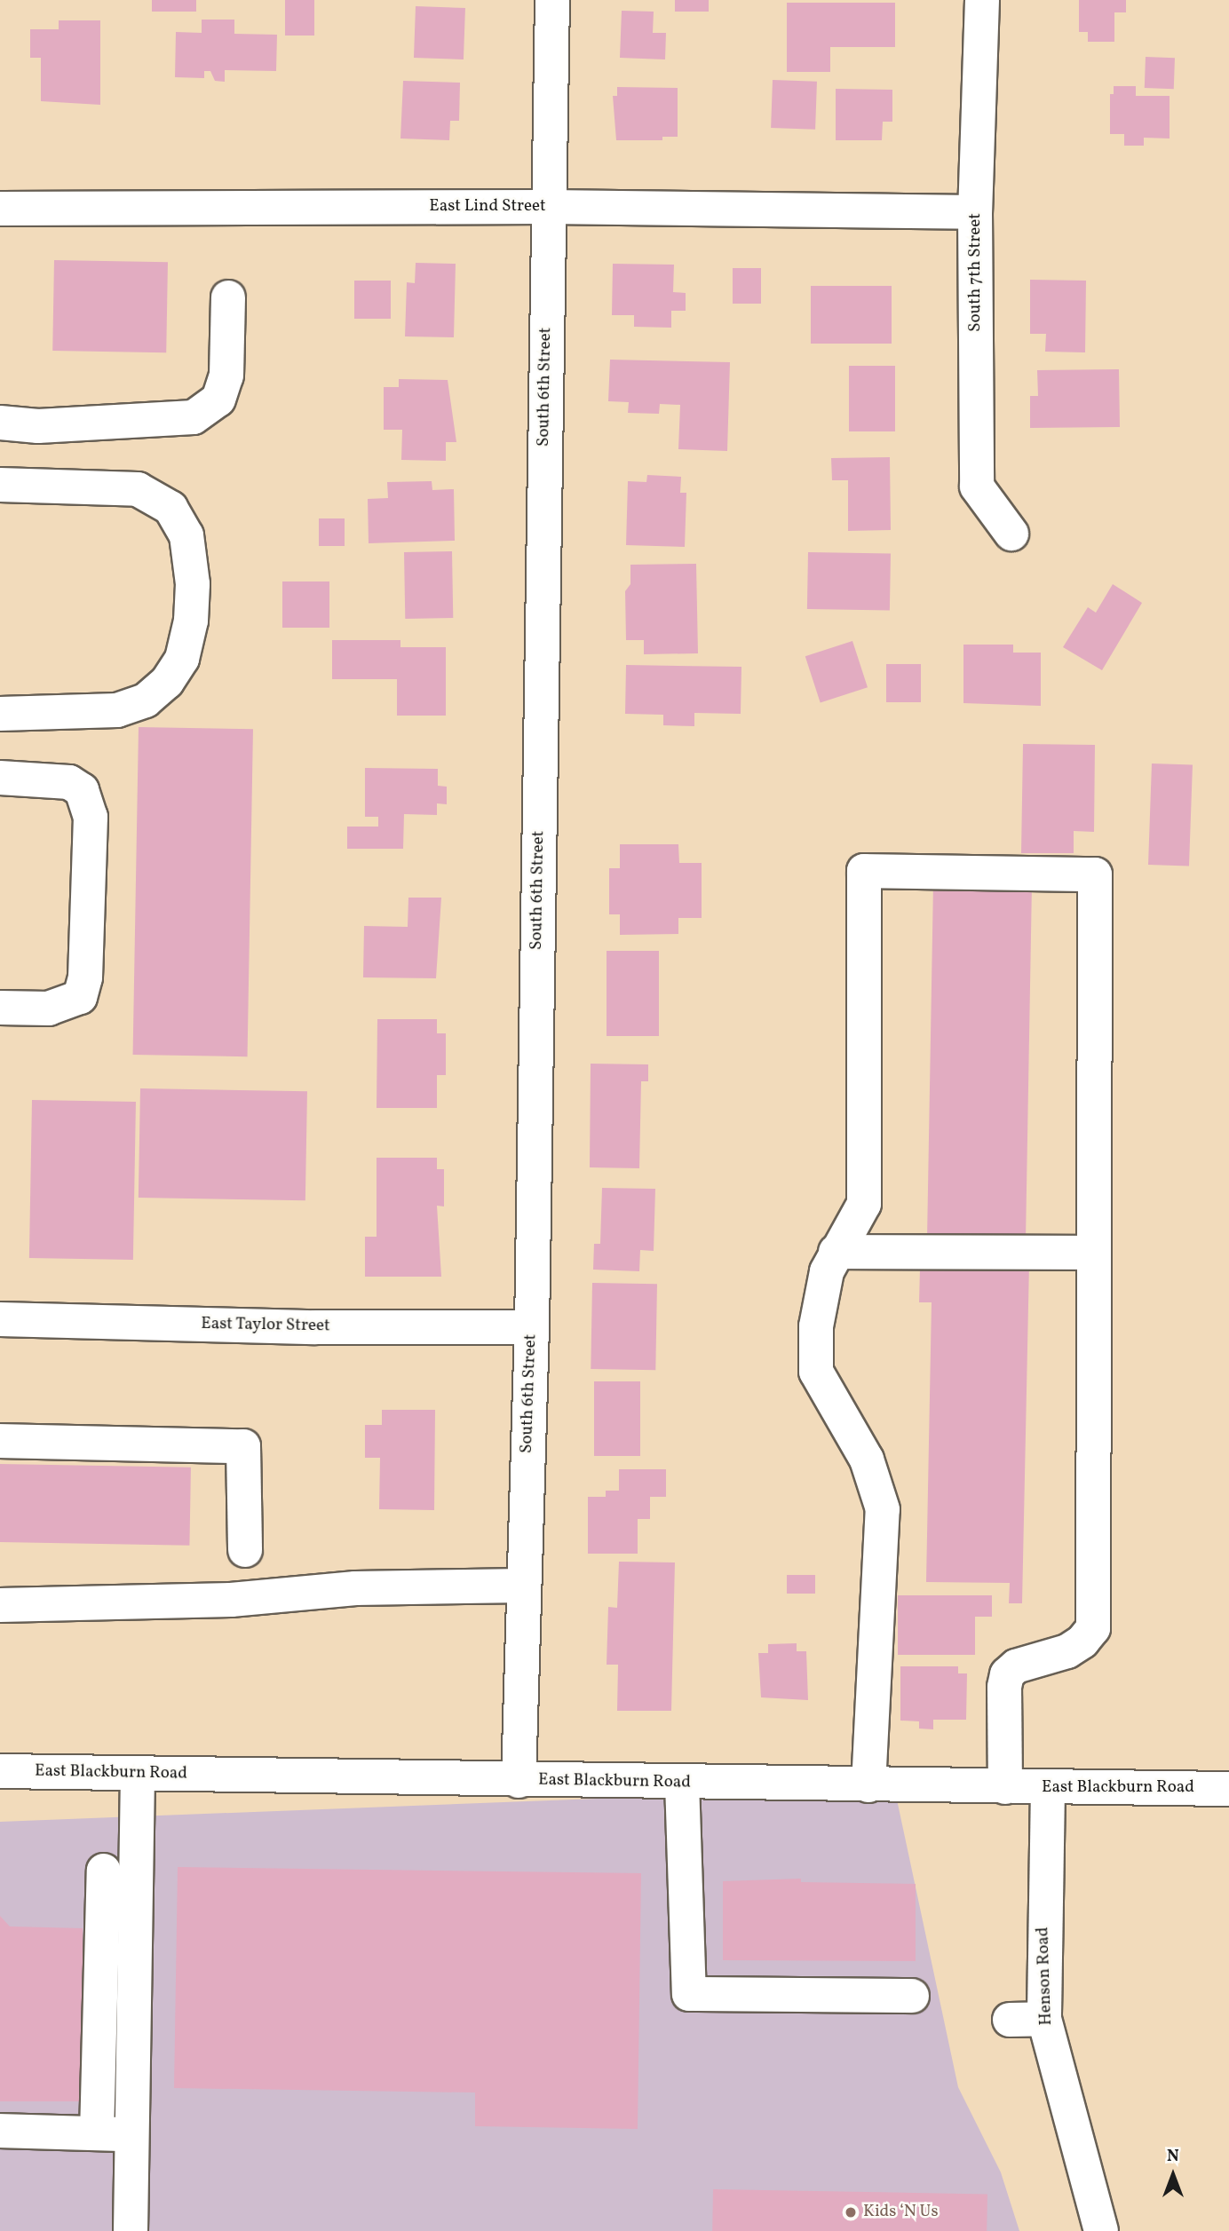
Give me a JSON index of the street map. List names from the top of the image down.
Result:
{
  "streets": {
    "street": [
      "East Lind Street",
      "South 7th Street",
      "South 6th Street",
      "East Taylor Street",
      "East Blackburn Road",
      "Henson Road"
    ]
  },
  "crossings": [
    ["East Lind Street", "South 7th Street"],
    ["East Lind Street", "South 6th Street"],
    ["South 6th Street", "East Taylor Street"],
    ["South 6th Street", "East Blackburn Road"],
    ["East Blackburn Road", "Henson Road"]
  ],
  "places": ["Kids ‘N Us"],
  "north": "top"
}
